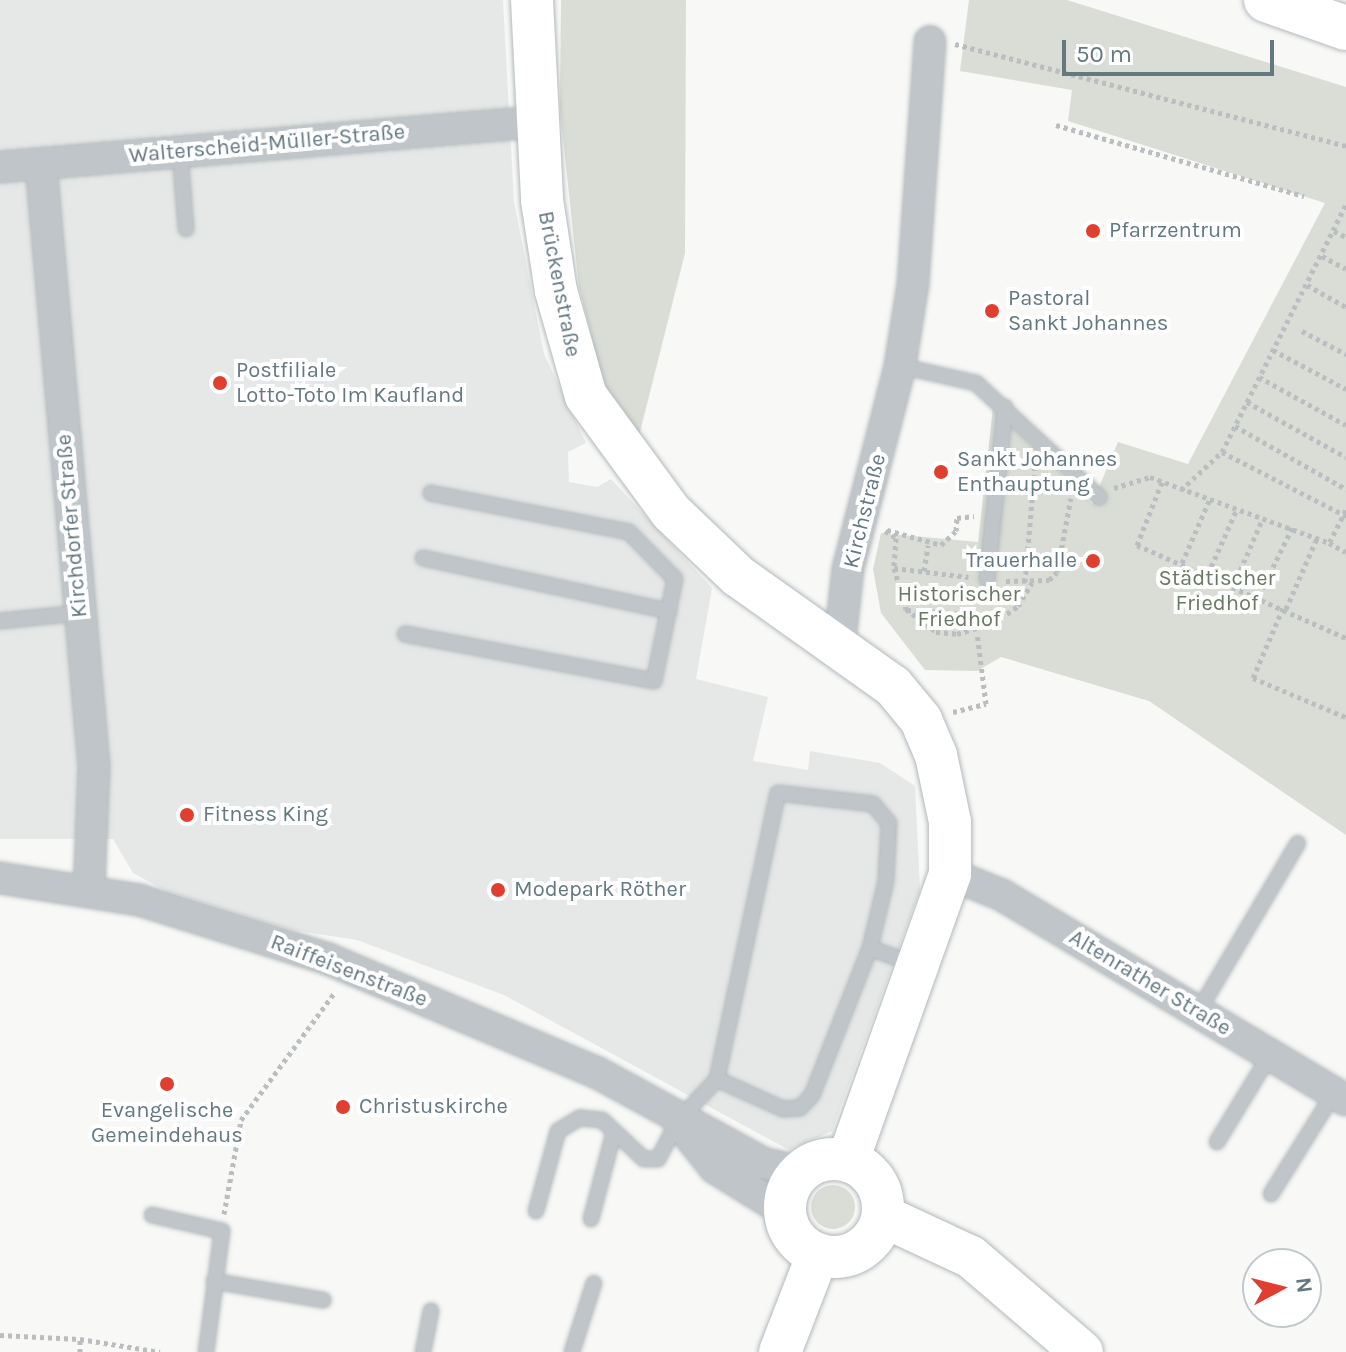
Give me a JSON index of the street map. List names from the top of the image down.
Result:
{
  "streets": {
    "street": [
      "Walterscheid-Müller-Straße",
      "Brückenstraße",
      "Kirchstraße",
      "Kirchdorfer Straße",
      "Raiffeisenstraße",
      "Altenrather Straße"
    ]
  },
  "crossings": [
    ["Walterscheid-Müller-Straße", "Brückenstraße"],
    ["Walterscheid-Müller-Straße", "Kirchdorfer Straße"],
    ["Brückenstraße", "Kirchstraße"],
    ["Kirchdorfer Straße", "Raiffeisenstraße"]
  ],
  "parks": ["Städtischer Friedhof", "Historischer Friedhof"],
  "places": [
    "Pfarrzentrum",
    "Pastoral Sankt Johannes",
    "Postfiliale Lotto-Toto Im Kaufland",
    "Sankt Johannes Enthauptung",
    "Trauerhalle",
    "Fitness King",
    "Modepark Röther",
    "Evangelische Gemeindehaus",
    "Christuskirche"
  ],
  "scale_bar": "50 m",
  "north": "right"
}
